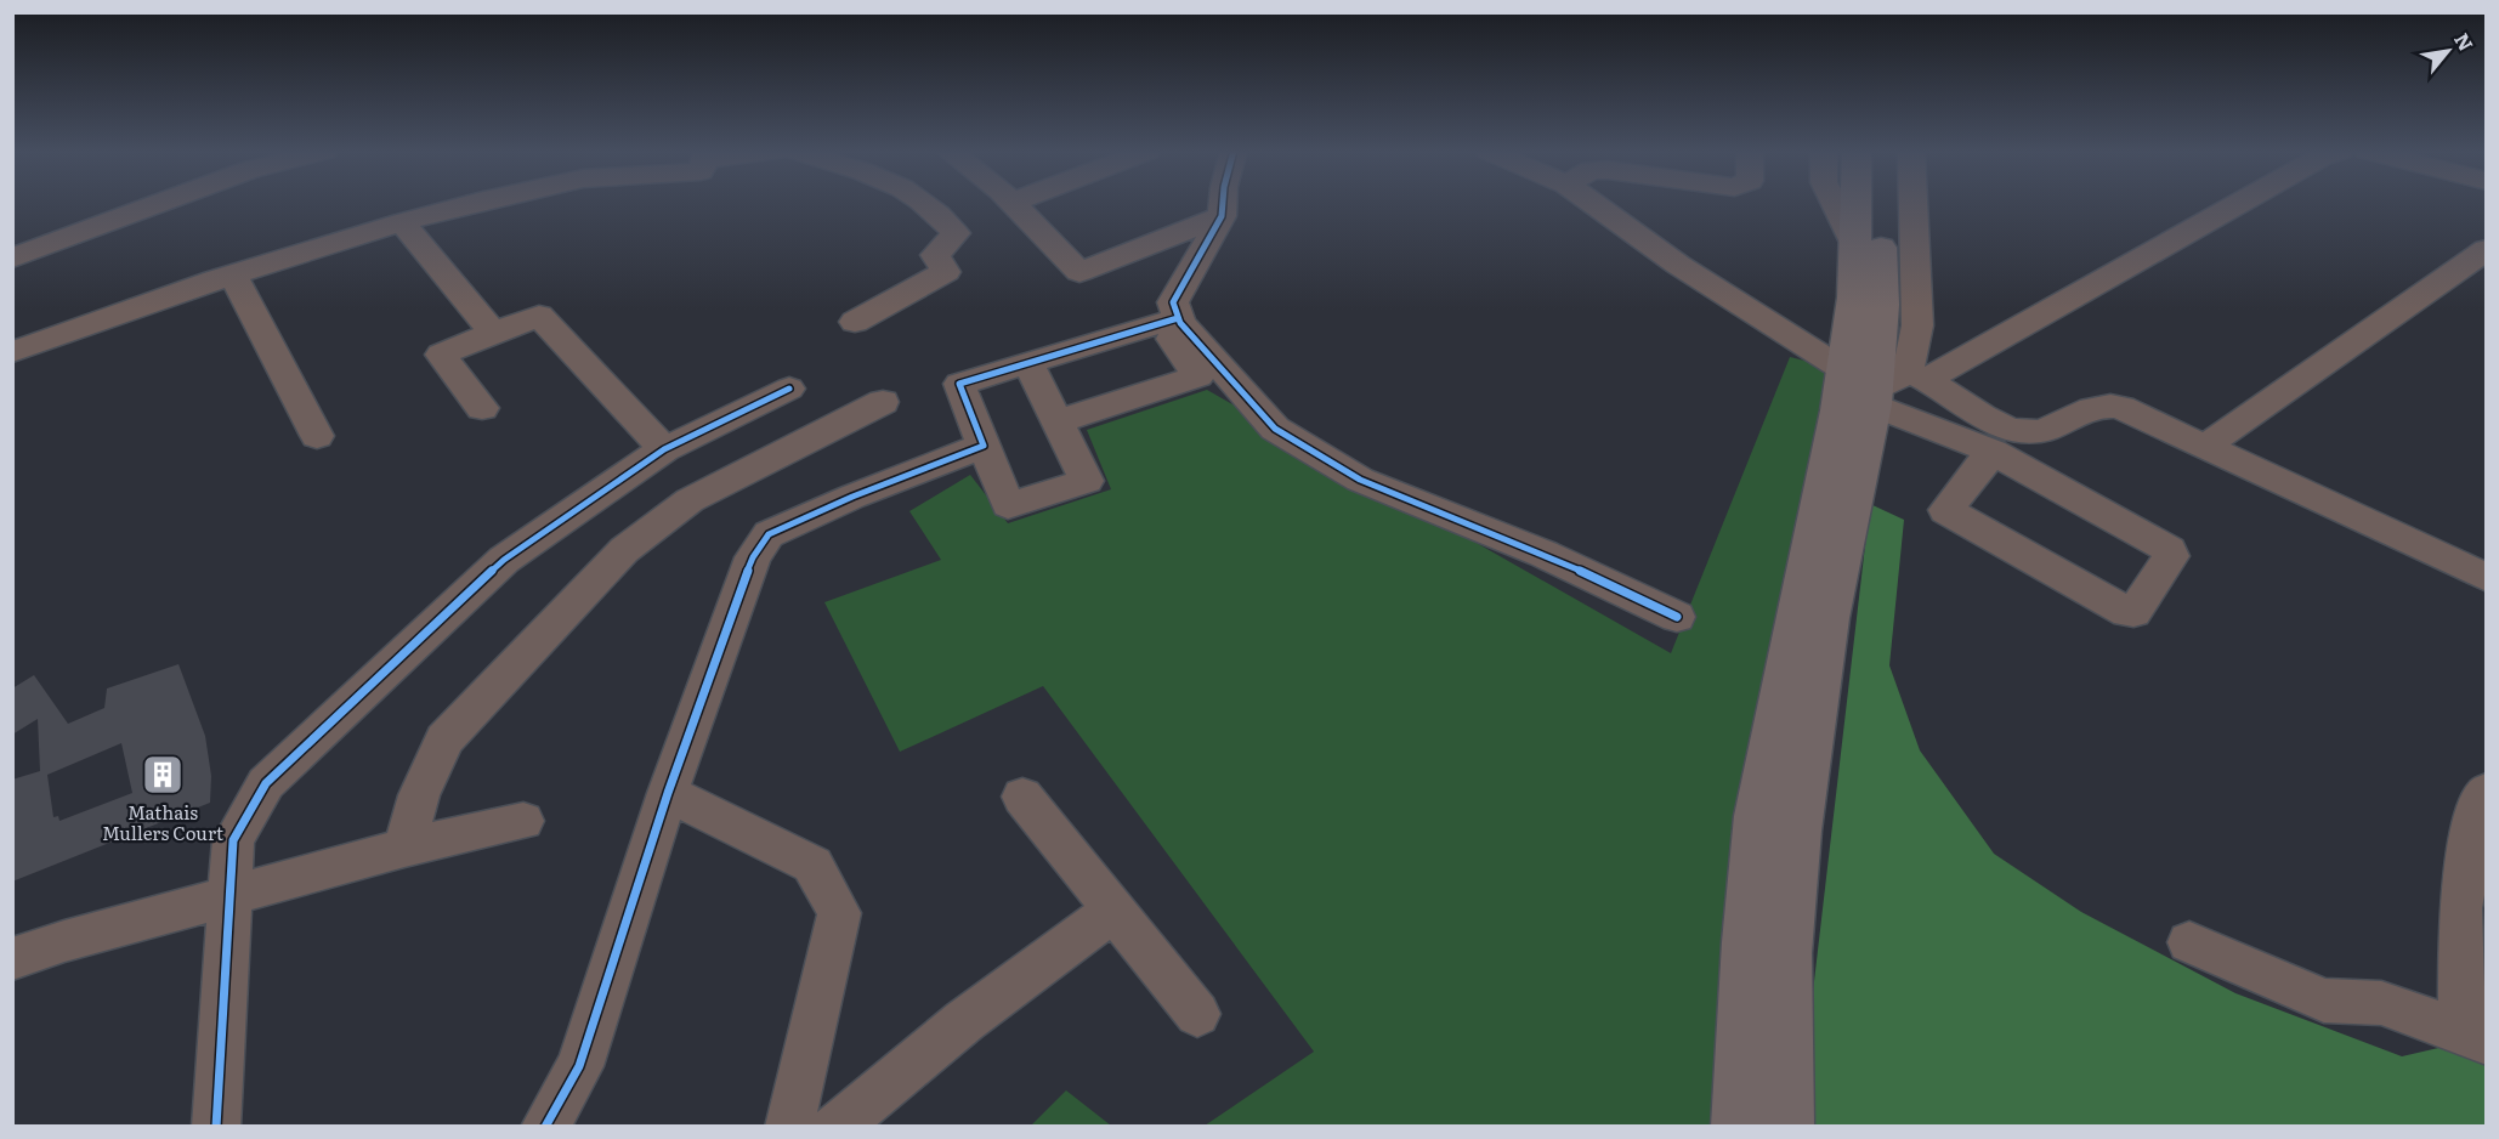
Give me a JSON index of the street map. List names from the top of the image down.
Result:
{
  "places": {
    "building": ["Mathais Mullers Court"]
  },
  "north": "top right"
}
